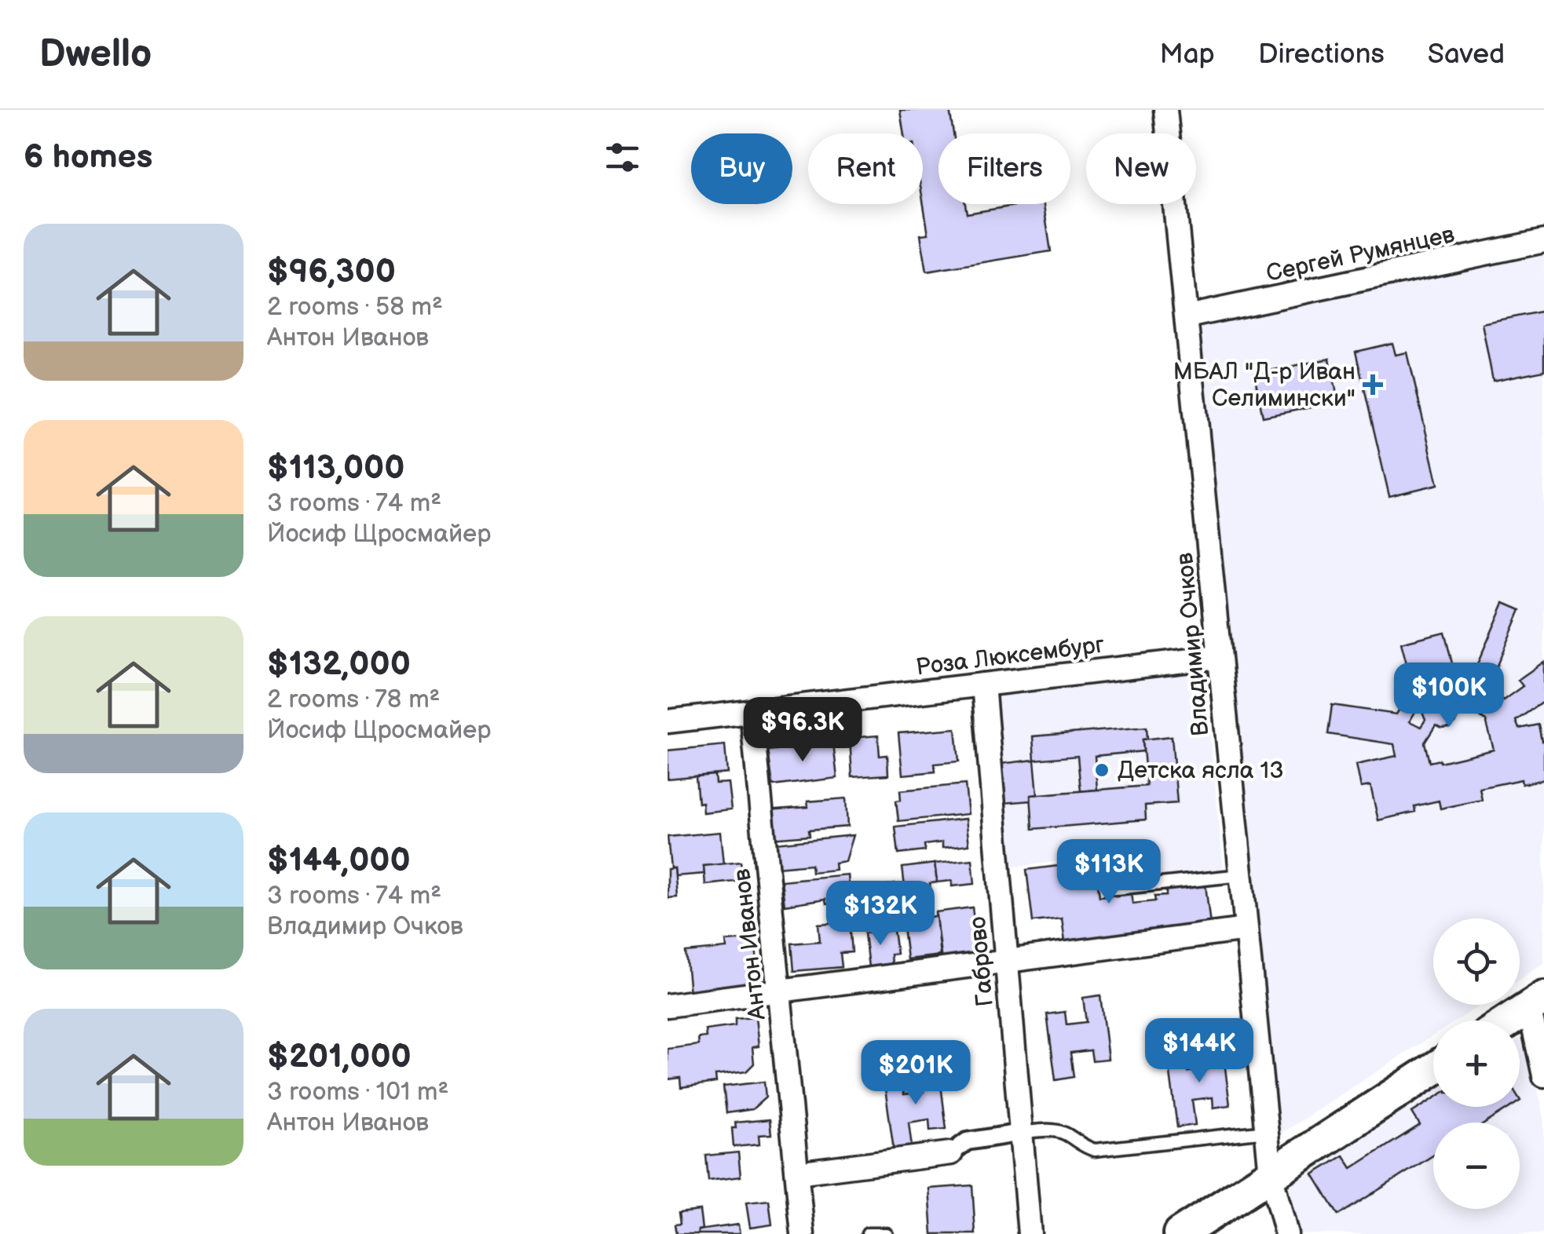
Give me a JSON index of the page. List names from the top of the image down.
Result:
{
  "streets": {
    "street": [
      "Сергей Румянцев",
      "Владимир Очков",
      "Роза Люксембург",
      "Антон Иванов",
      "Габрово"
    ]
  },
  "crossings": [
    ["Сергей Румянцев", "Владимир Очков"],
    ["Владимир Очков", "Роза Люксембург"],
    ["Роза Люксембург", "Антон Иванов"],
    ["Роза Люксембург", "Габрово"]
  ],
  "places": {
    "health": ["МБАЛ \"Д-р Иван Селимински\""],
    "other": ["Детска ясла 13"]
  },
  "page": {
    "header": "Dwello",
    "nav": ["Map", "Directions", "Saved"],
    "heading": "6 homes",
    "chip": [
      "Buy",
      "Rent",
      "Filters",
      "New"
    ],
    "list": [
      {
        "name": "$96,300",
        "note": "2 rooms · 58 m² · Антон Иванов"
      },
      {
        "name": "$113,000",
        "note": "3 rooms · 74 m² · Йосиф Щросмайер"
      },
      {
        "name": "$132,000",
        "note": "2 rooms · 78 m² · Йосиф Щросмайер"
      },
      {
        "name": "$144,000",
        "note": "3 rooms · 74 m² · Владимир Очков"
      },
      {
        "name": "$201,000",
        "note": "3 rooms · 101 m² · Антон Иванов"
      }
    ],
    "price": [
      "$100K",
      "$96.3K",
      "$113K",
      "$132K",
      "$144K",
      "$201K"
    ],
    "map_buttons": ["+", "−"]
  }
}
